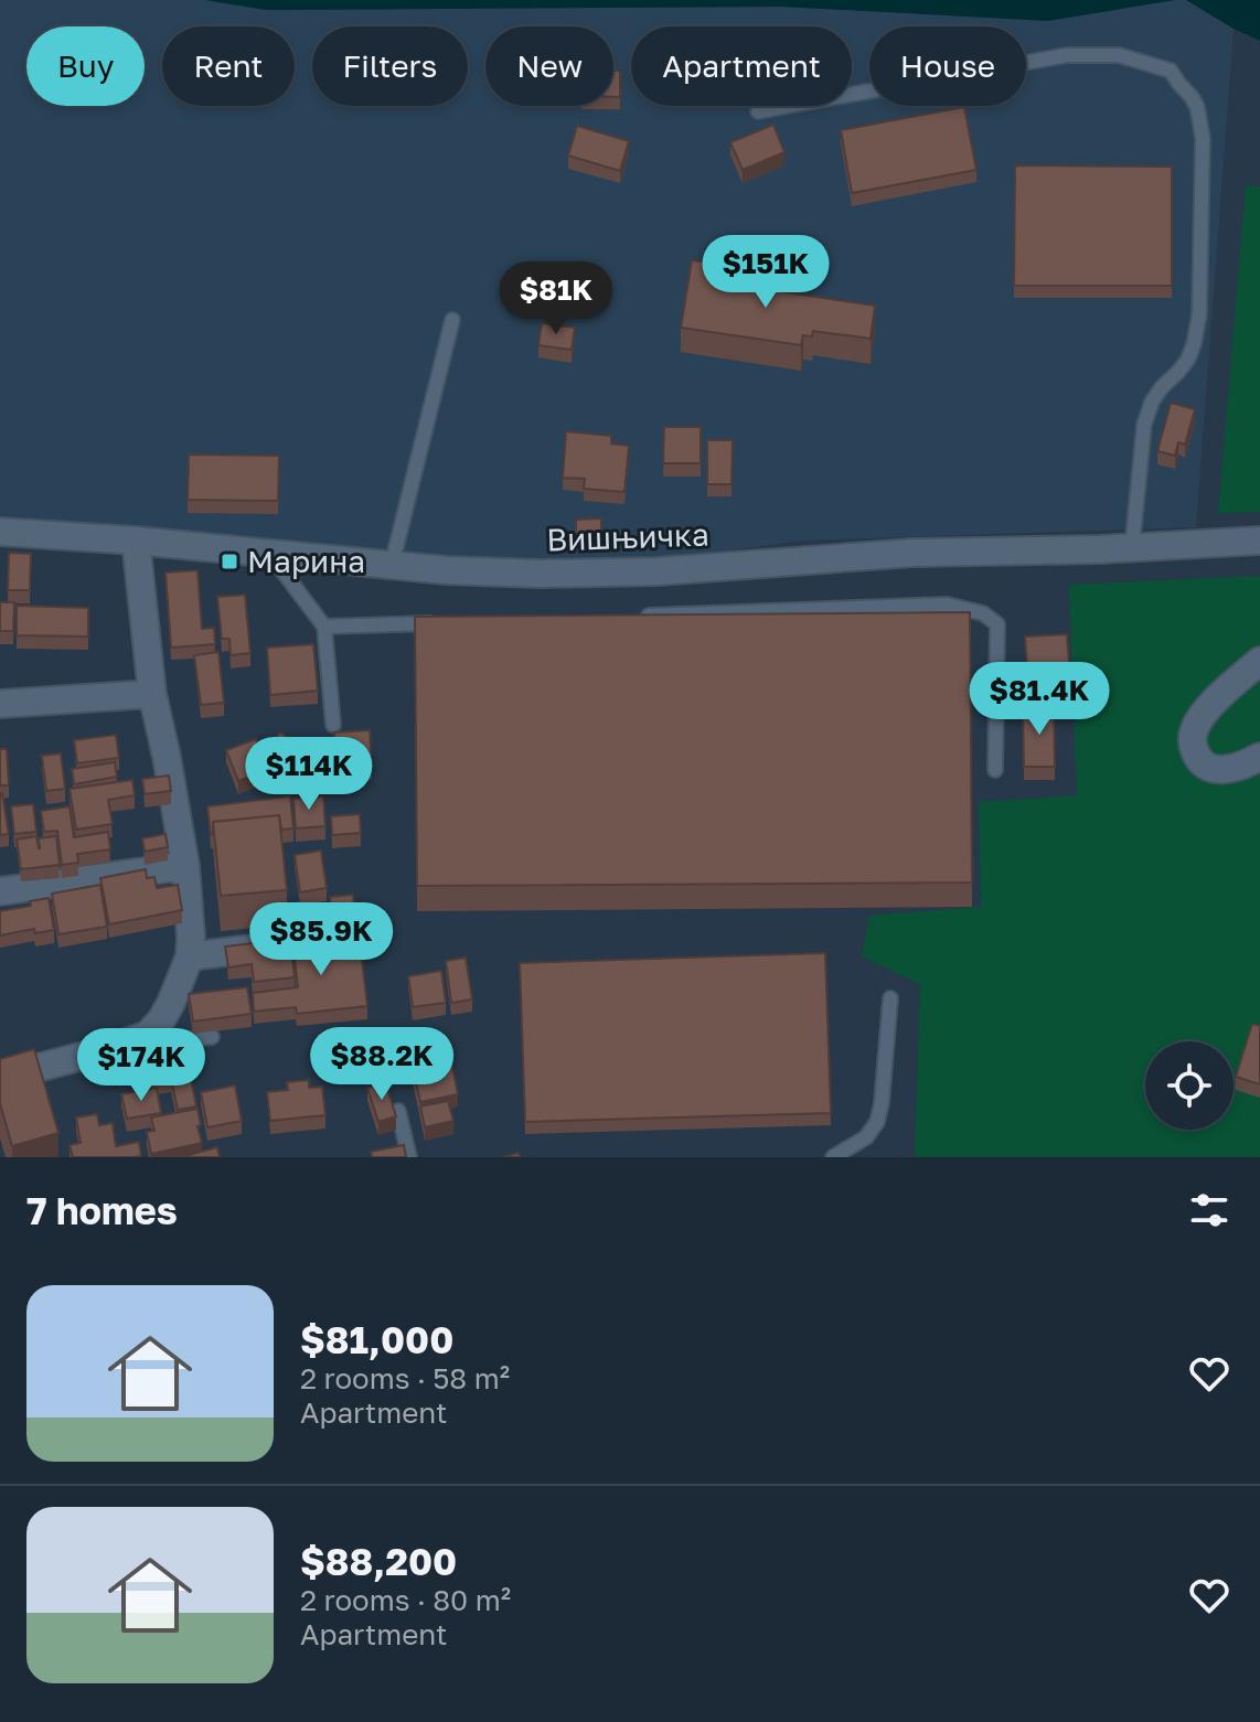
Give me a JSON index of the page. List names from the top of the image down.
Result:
{
  "streets": {
    "street": ["Вишњичка"]
  },
  "places": {
    "transit": ["Марина"]
  },
  "page": {
    "chip": [
      "Buy",
      "Rent",
      "Filters",
      "New",
      "Apartment",
      "House"
    ],
    "price": [
      "$151K",
      "$81K",
      "$81.4K",
      "$114K",
      "$85.9K",
      "$88.2K",
      "$174K"
    ],
    "heading": "7 homes",
    "list": [
      {
        "name": "$81,000",
        "note": "2 rooms · 58 m² · Apartment"
      },
      {
        "name": "$88,200",
        "note": "2 rooms · 80 m² · Apartment"
      }
    ]
  }
}
